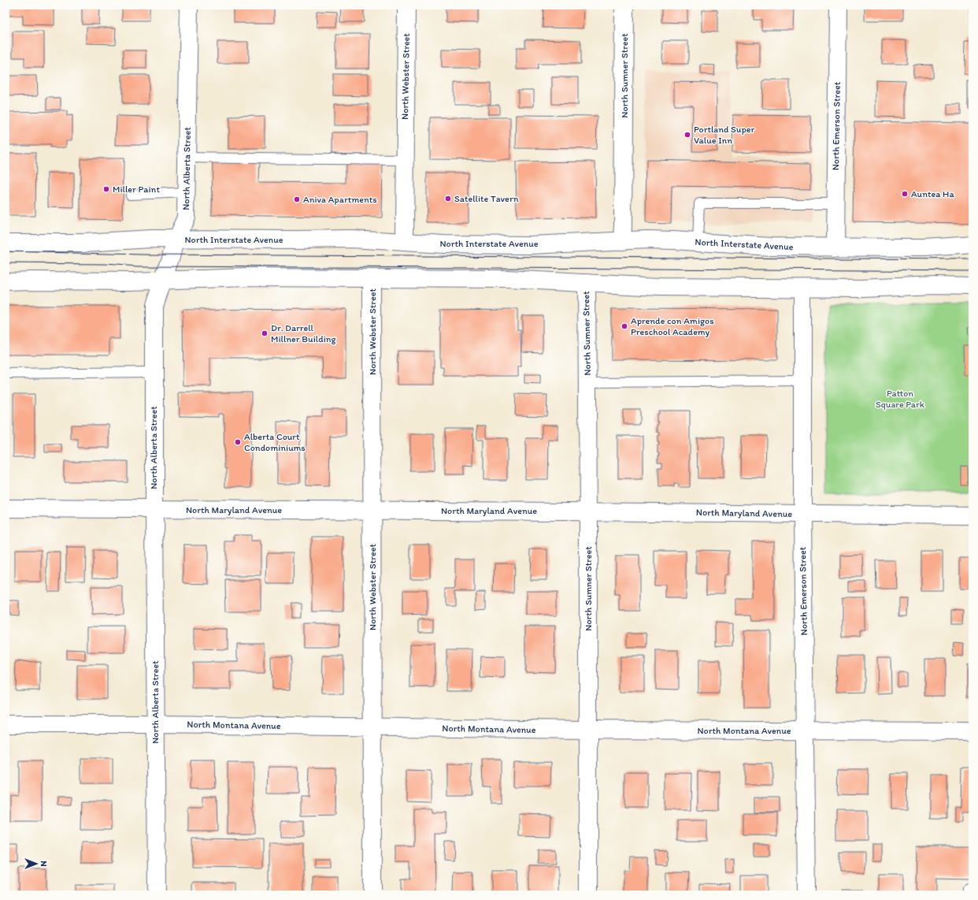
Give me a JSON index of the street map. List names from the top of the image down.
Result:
{
  "streets": {
    "street": [
      "North Sumner Street",
      "North Webster Street",
      "North Emerson Street",
      "North Alberta Street",
      "North Interstate Avenue",
      "North Maryland Avenue",
      "North Montana Avenue"
    ]
  },
  "crossings": [
    ["North Sumner Street", "North Interstate Avenue"],
    ["North Sumner Street", "North Maryland Avenue"],
    ["North Sumner Street", "North Montana Avenue"],
    ["North Webster Street", "North Interstate Avenue"],
    ["North Webster Street", "North Maryland Avenue"],
    ["North Webster Street", "North Montana Avenue"],
    ["North Emerson Street", "North Interstate Avenue"],
    ["North Emerson Street", "North Maryland Avenue"],
    ["North Emerson Street", "North Montana Avenue"],
    ["North Alberta Street", "North Interstate Avenue"],
    ["North Alberta Street", "North Maryland Avenue"],
    ["North Alberta Street", "North Montana Avenue"]
  ],
  "parks": ["Patton Square Park"],
  "places": [
    "Portland Super Value Inn",
    "Miller Paint",
    "Auntea Ha",
    "Satellite Tavern",
    "Aniva Apartments",
    "Aprende con Amigos Preschool Academy",
    "Dr. Darrell Millner Building",
    "Alberta Court Condominiums"
  ],
  "north": "right"
}
